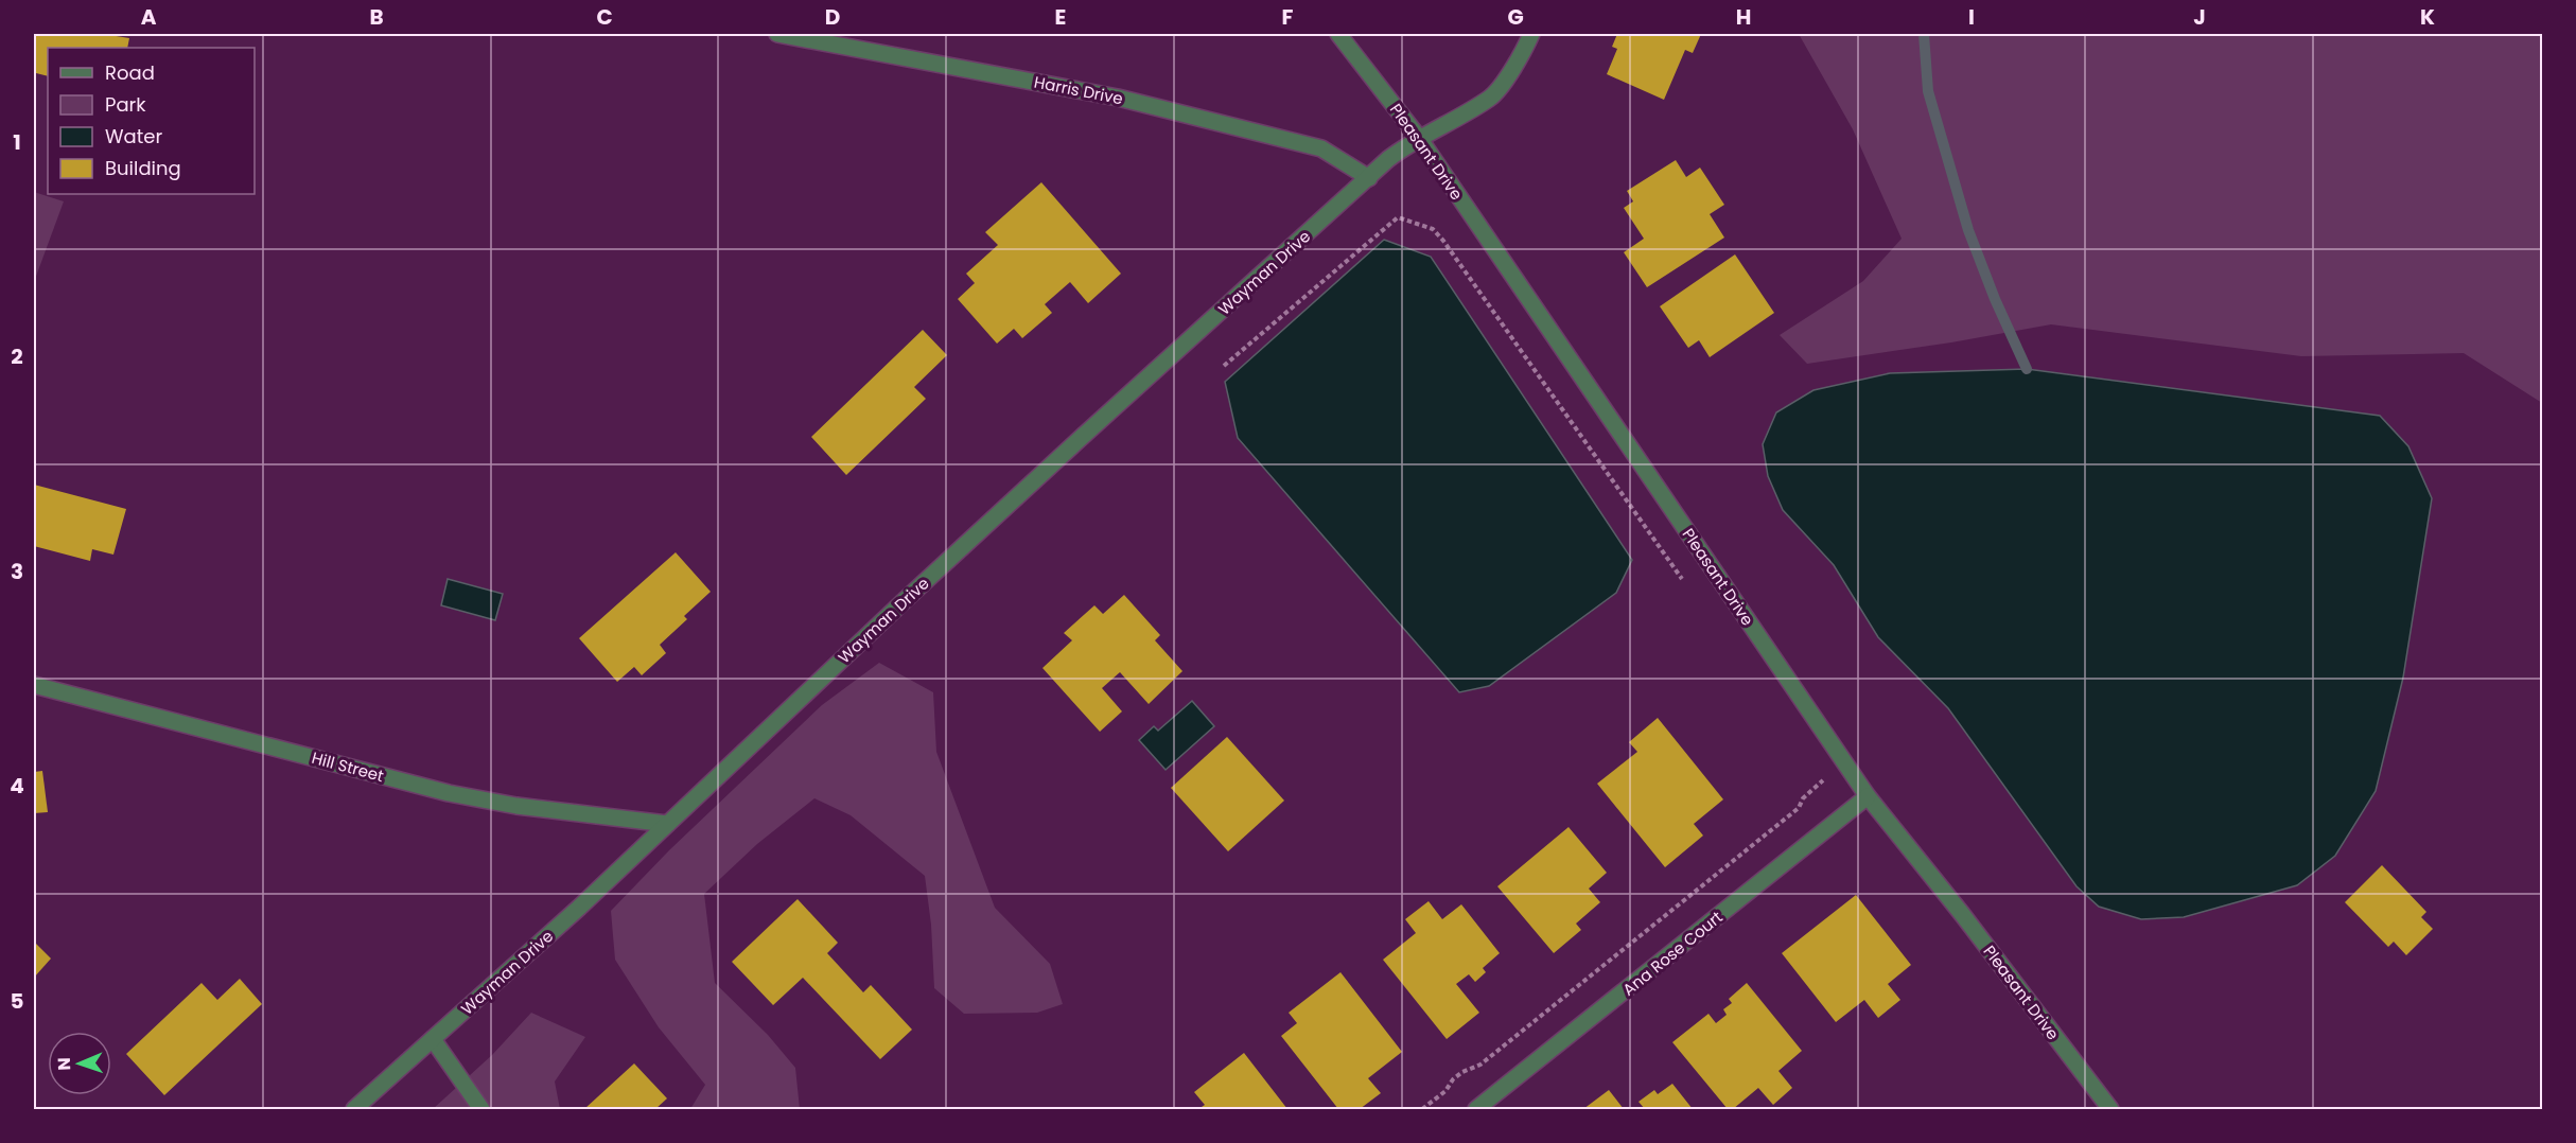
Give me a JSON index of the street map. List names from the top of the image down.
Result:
{
  "streets": {
    "street": [
      "Harris Drive",
      "Pleasant Drive",
      "Wayman Drive",
      "Hill Street",
      "Ana Rose Court"
    ]
  },
  "crossings": [
    ["Harris Drive", "Wayman Drive"],
    ["Pleasant Drive", "Wayman Drive"],
    ["Pleasant Drive", "Ana Rose Court"],
    ["Wayman Drive", "Hill Street"]
  ],
  "legend": [
    "Road",
    "Park",
    "Water",
    "Building"
  ],
  "north": "left",
  "grid": {
    "columns": [
      "A",
      "B",
      "C",
      "D",
      "E",
      "F",
      "G",
      "H",
      "I",
      "J",
      "K"
    ],
    "rows": [
      "1",
      "2",
      "3",
      "4",
      "5"
    ]
  }
}
